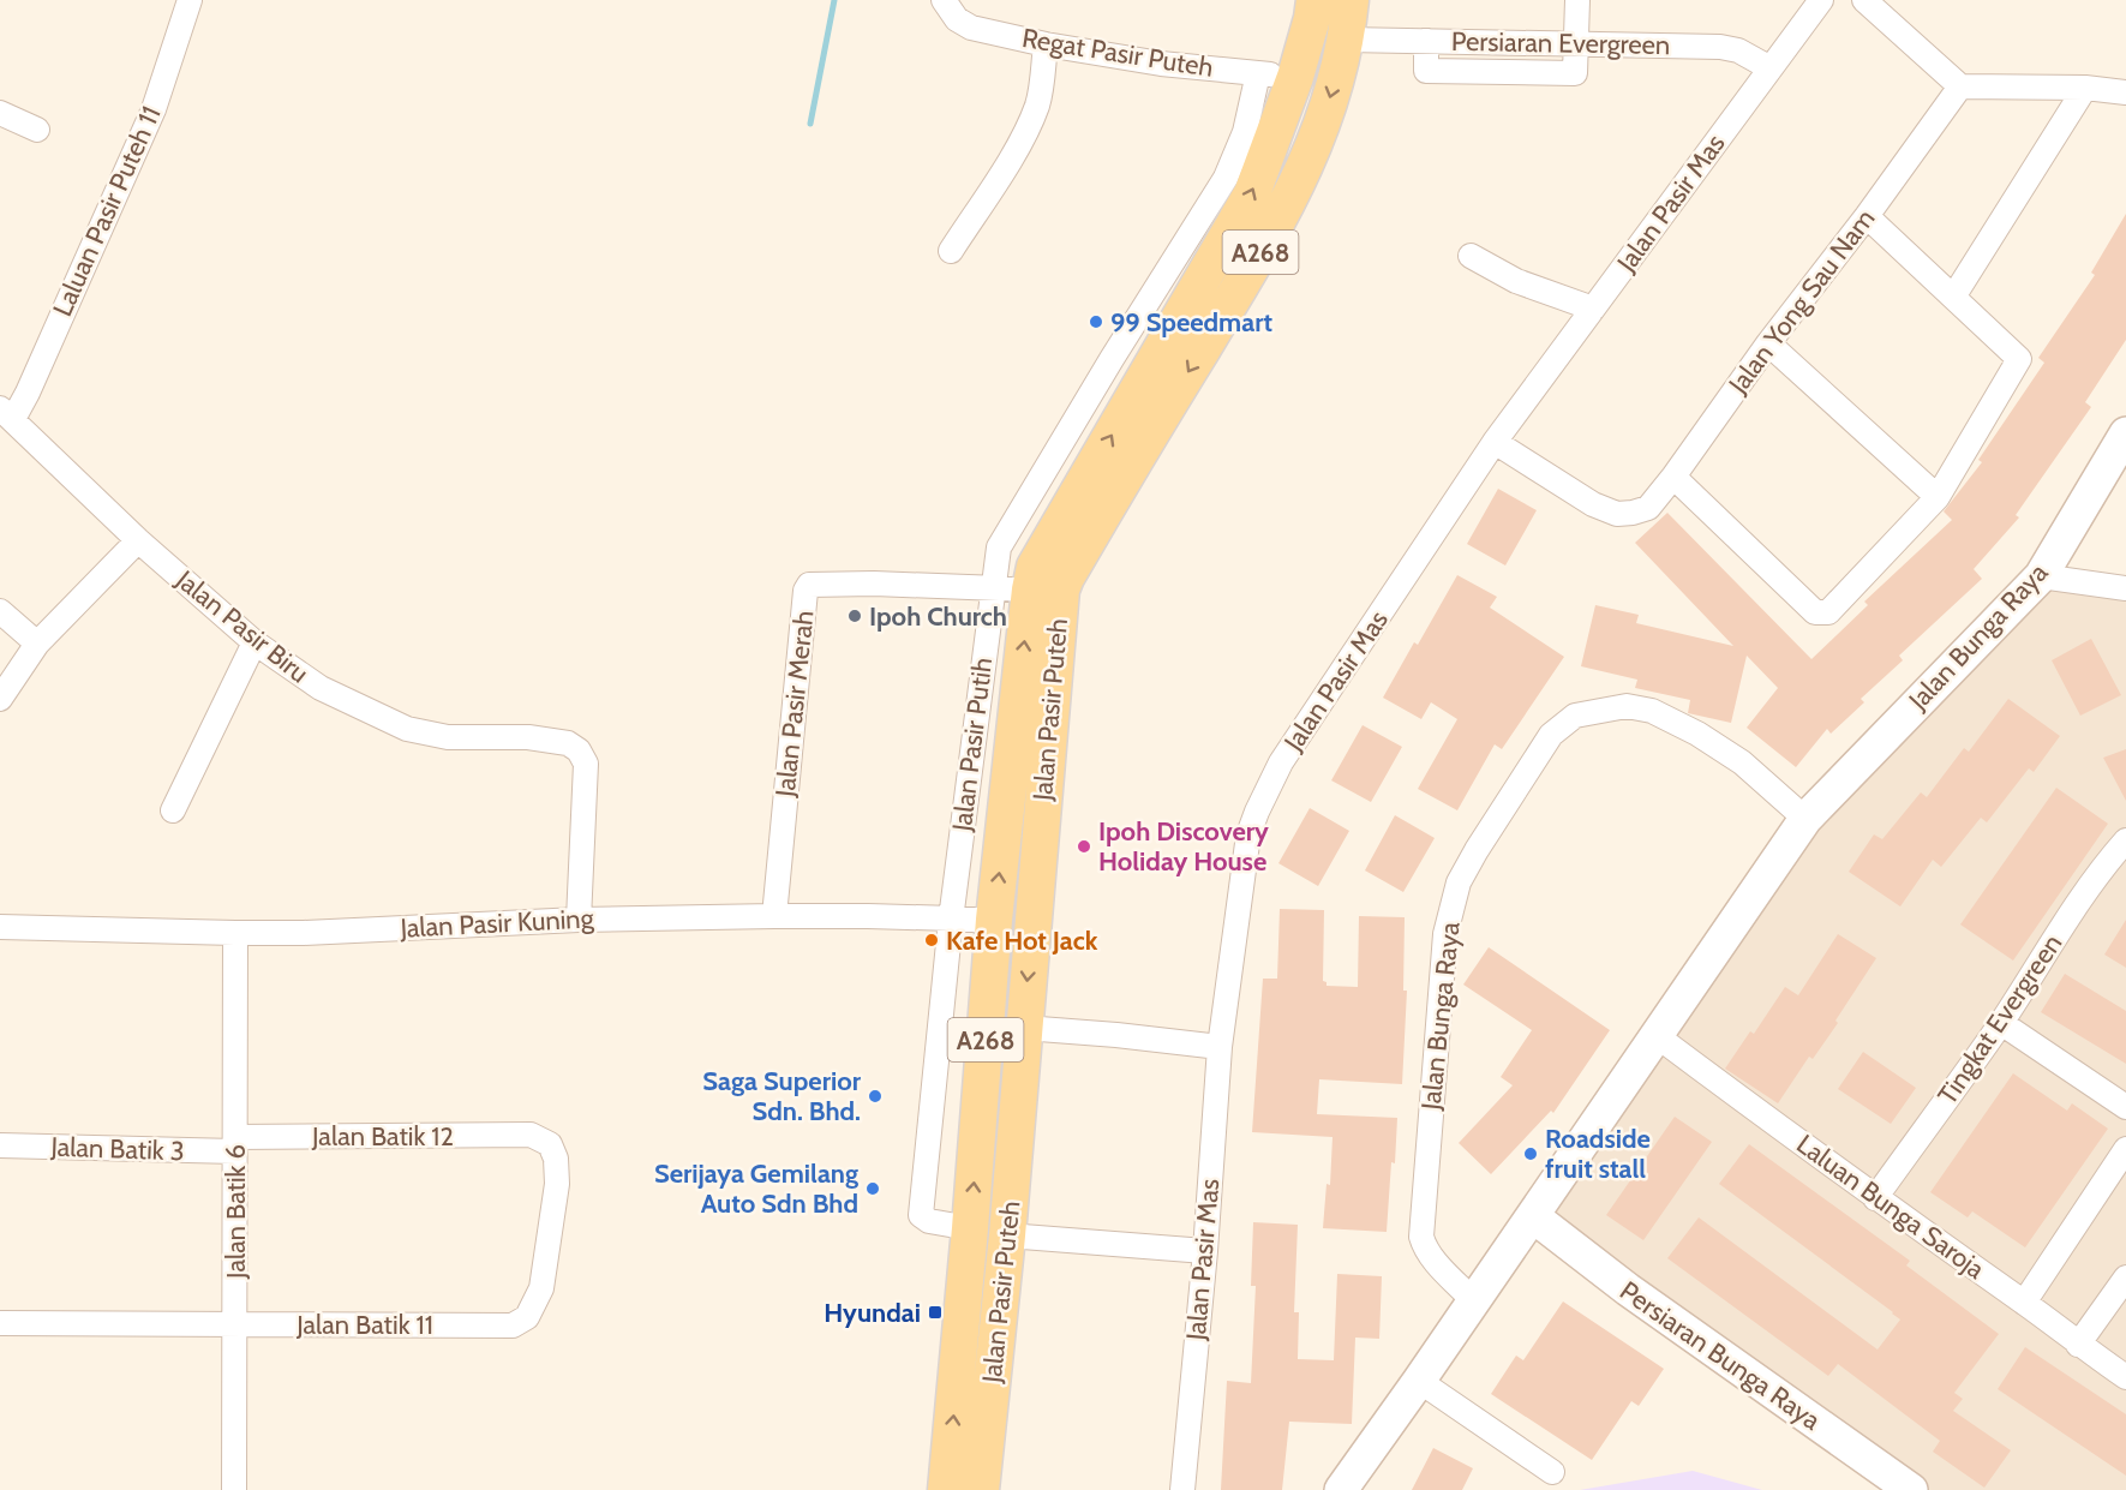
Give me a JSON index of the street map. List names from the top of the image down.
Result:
{
  "streets": {
    "main road": [
      "A268",
      "Jalan Bunga Raya",
      "Jalan Pasir Puteh",
      "Persiaran Bunga Raya"
    ],
    "street": [
      "Persiaran Evergreen",
      "Regat Pasir Puteh",
      "Jalan Pasir Mas",
      "Laluan Pasir Puteh 11",
      "Jalan Yong Sau Nam",
      "Jalan Pasir Biru",
      "Jalan Pasir Merah",
      "Jalan Pasir Putih",
      "Jalan Pasir Kuning",
      "Tingkat Evergreen",
      "Jalan Batik 12",
      "Jalan Batik 3",
      "Laluan Bunga Saroja",
      "Jalan Batik 6",
      "Jalan Batik 11"
    ]
  },
  "crossings": [
    ["Persiaran Evergreen", "Jalan Pasir Mas"],
    ["Persiaran Evergreen", "Jalan Pasir Puteh"],
    ["Regat Pasir Puteh", "Jalan Pasir Puteh"],
    ["Regat Pasir Puteh", "Jalan Pasir Putih"],
    ["Jalan Pasir Mas", "Jalan Yong Sau Nam"],
    ["Laluan Pasir Puteh 11", "Jalan Pasir Biru"],
    ["Jalan Pasir Biru", "Jalan Pasir Kuning"],
    ["Jalan Bunga Raya", "Laluan Bunga Saroja"],
    ["Jalan Bunga Raya", "Persiaran Bunga Raya"],
    ["Jalan Pasir Merah", "Jalan Pasir Puteh"],
    ["Jalan Pasir Merah", "Jalan Pasir Putih"],
    ["Jalan Pasir Merah", "Jalan Pasir Kuning"],
    ["Jalan Pasir Puteh", "Jalan Pasir Putih"],
    ["Jalan Pasir Puteh", "Jalan Pasir Kuning"],
    ["Jalan Pasir Putih", "Jalan Pasir Kuning"],
    ["Jalan Pasir Kuning", "Jalan Batik 6"],
    ["Tingkat Evergreen", "Laluan Bunga Saroja"],
    ["Jalan Batik 12", "Jalan Batik 3"],
    ["Jalan Batik 12", "Jalan Batik 6"],
    ["Jalan Batik 12", "Jalan Batik 11"],
    ["Jalan Batik 3", "Jalan Batik 6"],
    ["Jalan Batik 6", "Jalan Batik 11"]
  ],
  "places": {
    "other": [
      "99 Speedmart",
      "Ipoh Church",
      "Ipoh Discovery Holiday House",
      "Kafe Hot Jack",
      "Saga Superior Sdn. Bhd.",
      "Roadside fruit stall",
      "Serijaya Gemilang Auto Sdn Bhd"
    ],
    "transit": ["Hyundai"]
  }
}
